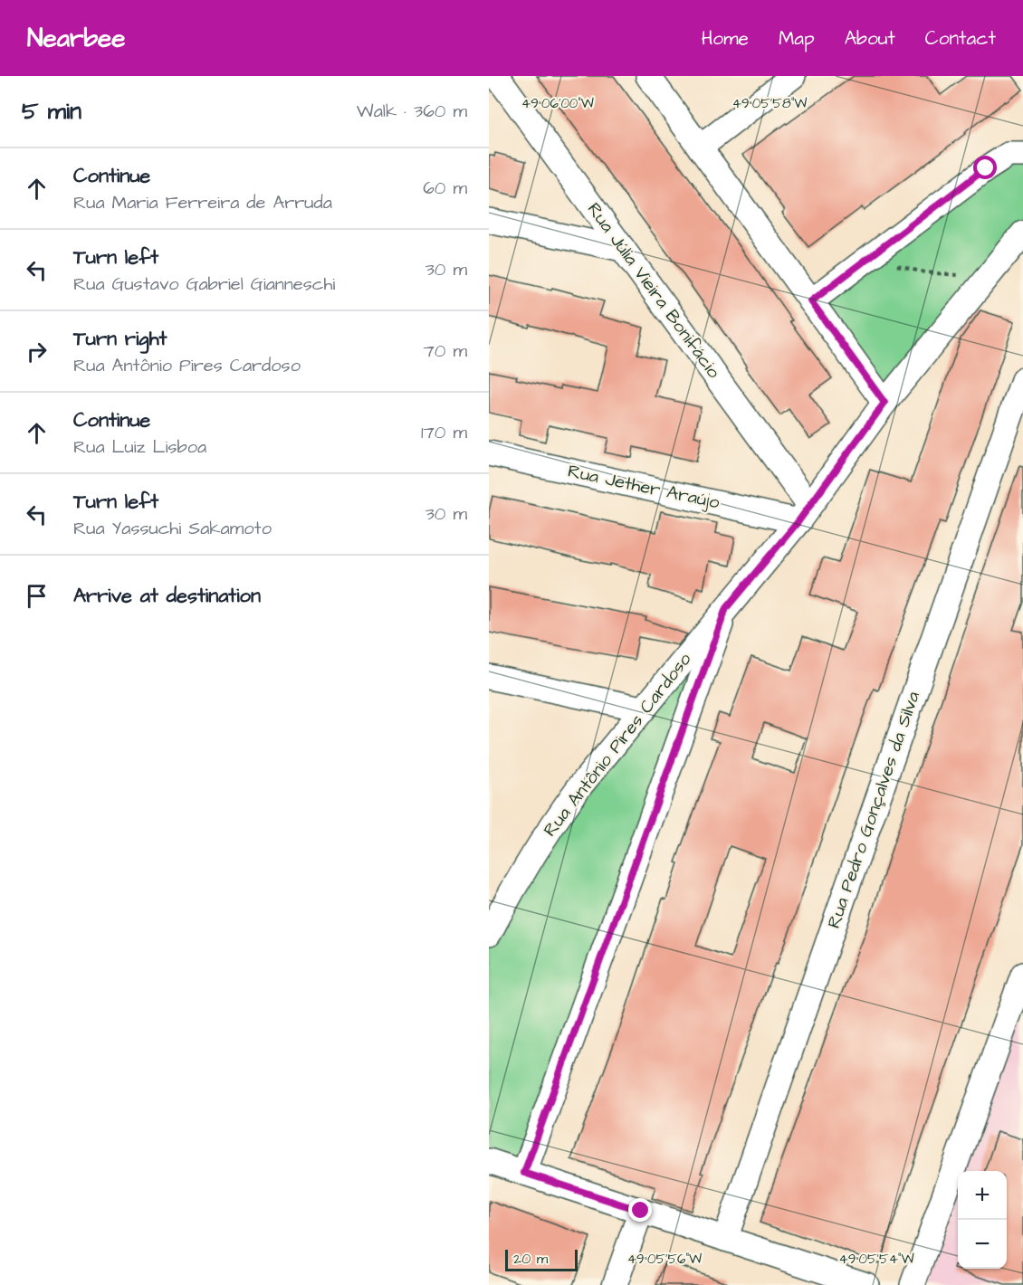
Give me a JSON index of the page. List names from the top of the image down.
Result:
{
  "streets": {
    "street": [
      "Rua Júlia Vieira Bonifácio",
      "Rua Jether Araújo",
      "Rua Antônio Pires Cardoso",
      "Rua Pedro Gonçalves da Silva"
    ]
  },
  "crossings": [
    ["Rua Júlia Vieira Bonifácio", "Rua Jether Araújo"],
    ["Rua Júlia Vieira Bonifácio", "Rua Antônio Pires Cardoso"],
    ["Rua Jether Araújo", "Rua Antônio Pires Cardoso"]
  ],
  "scale_bar": "20 m",
  "page": {
    "header": "Nearbee",
    "nav": [
      "Home",
      "Map",
      "About",
      "Contact"
    ],
    "heading": ["5 min", "Walk · 360 m"],
    "list": [
      ["Continue", "Rua Maria Ferreira de Arruda", "60 m"],
      ["Turn left", "Rua Gustavo Gabriel Gianneschi", "30 m"],
      ["Turn right", "Rua Antônio Pires Cardoso", "70 m"],
      ["Continue", "Rua Luiz Lisboa", "170 m"],
      ["Turn left", "Rua Yassuchi Sakamoto", "30 m"],
      "Arrive at destination"
    ],
    "map_buttons": ["+", "−"],
    "scale": "20 m"
  },
  "coordinates": [
    "49°06'00\"W",
    "49°05'58\"W",
    "49°05'56\"W",
    "49°05'54\"W"
  ]
}
